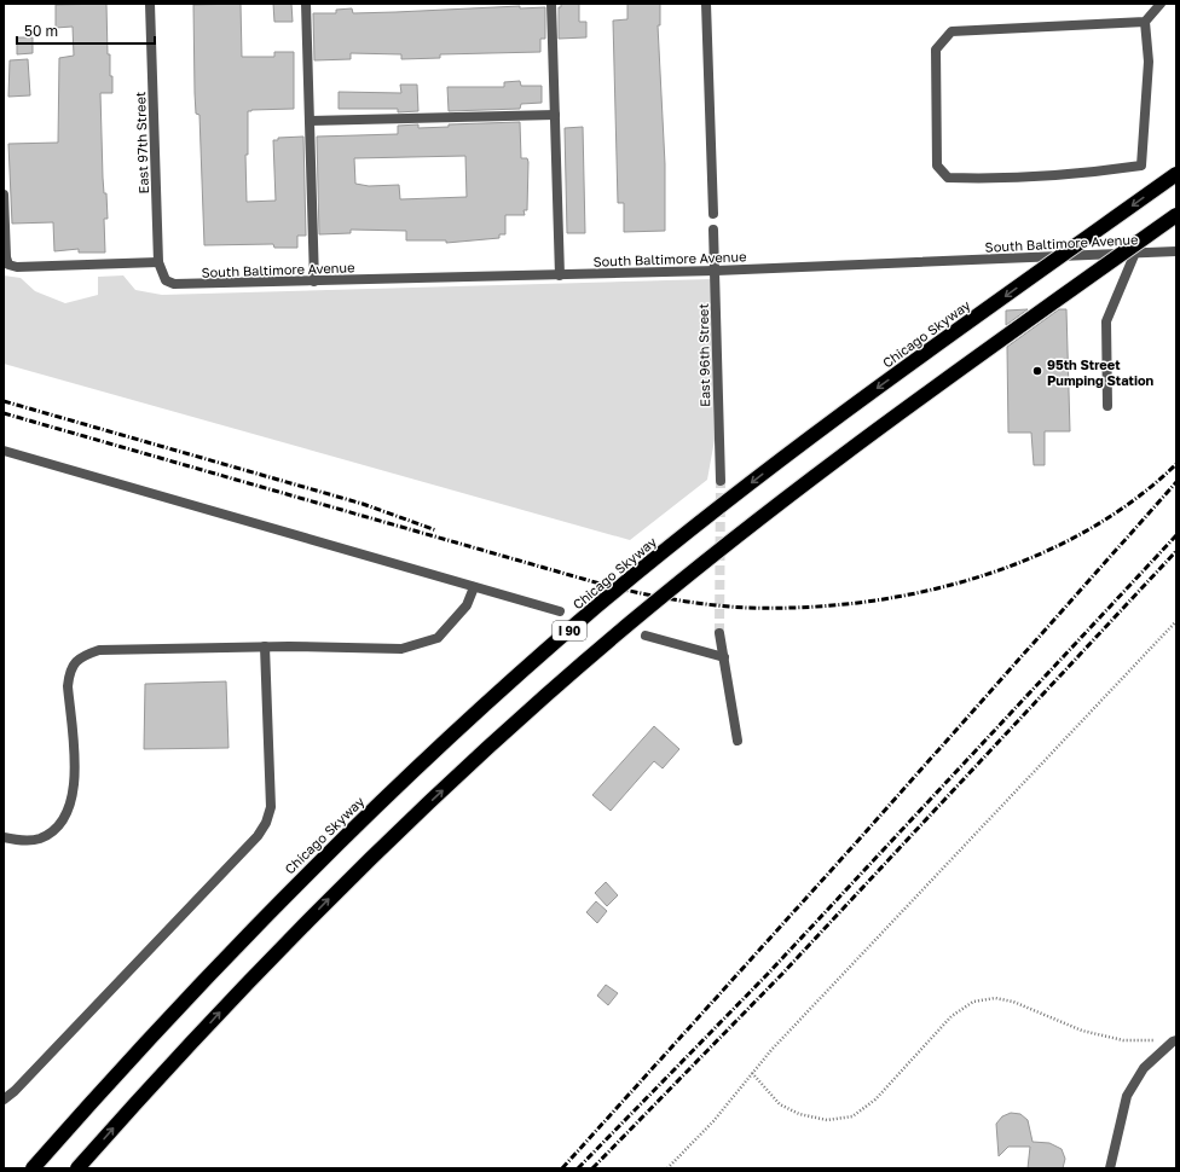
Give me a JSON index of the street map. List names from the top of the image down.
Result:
{
  "streets": {
    "highway": ["Chicago Skyway", "I 90"],
    "street": ["East 97th Street", "South Baltimore Avenue", "East 96th Street"]
  },
  "crossings": [
    ["East 97th Street", "South Baltimore Avenue"],
    ["South Baltimore Avenue", "East 96th Street"]
  ],
  "places": ["95th Street Pumping Station"],
  "scale_bar": "50 m"
}
